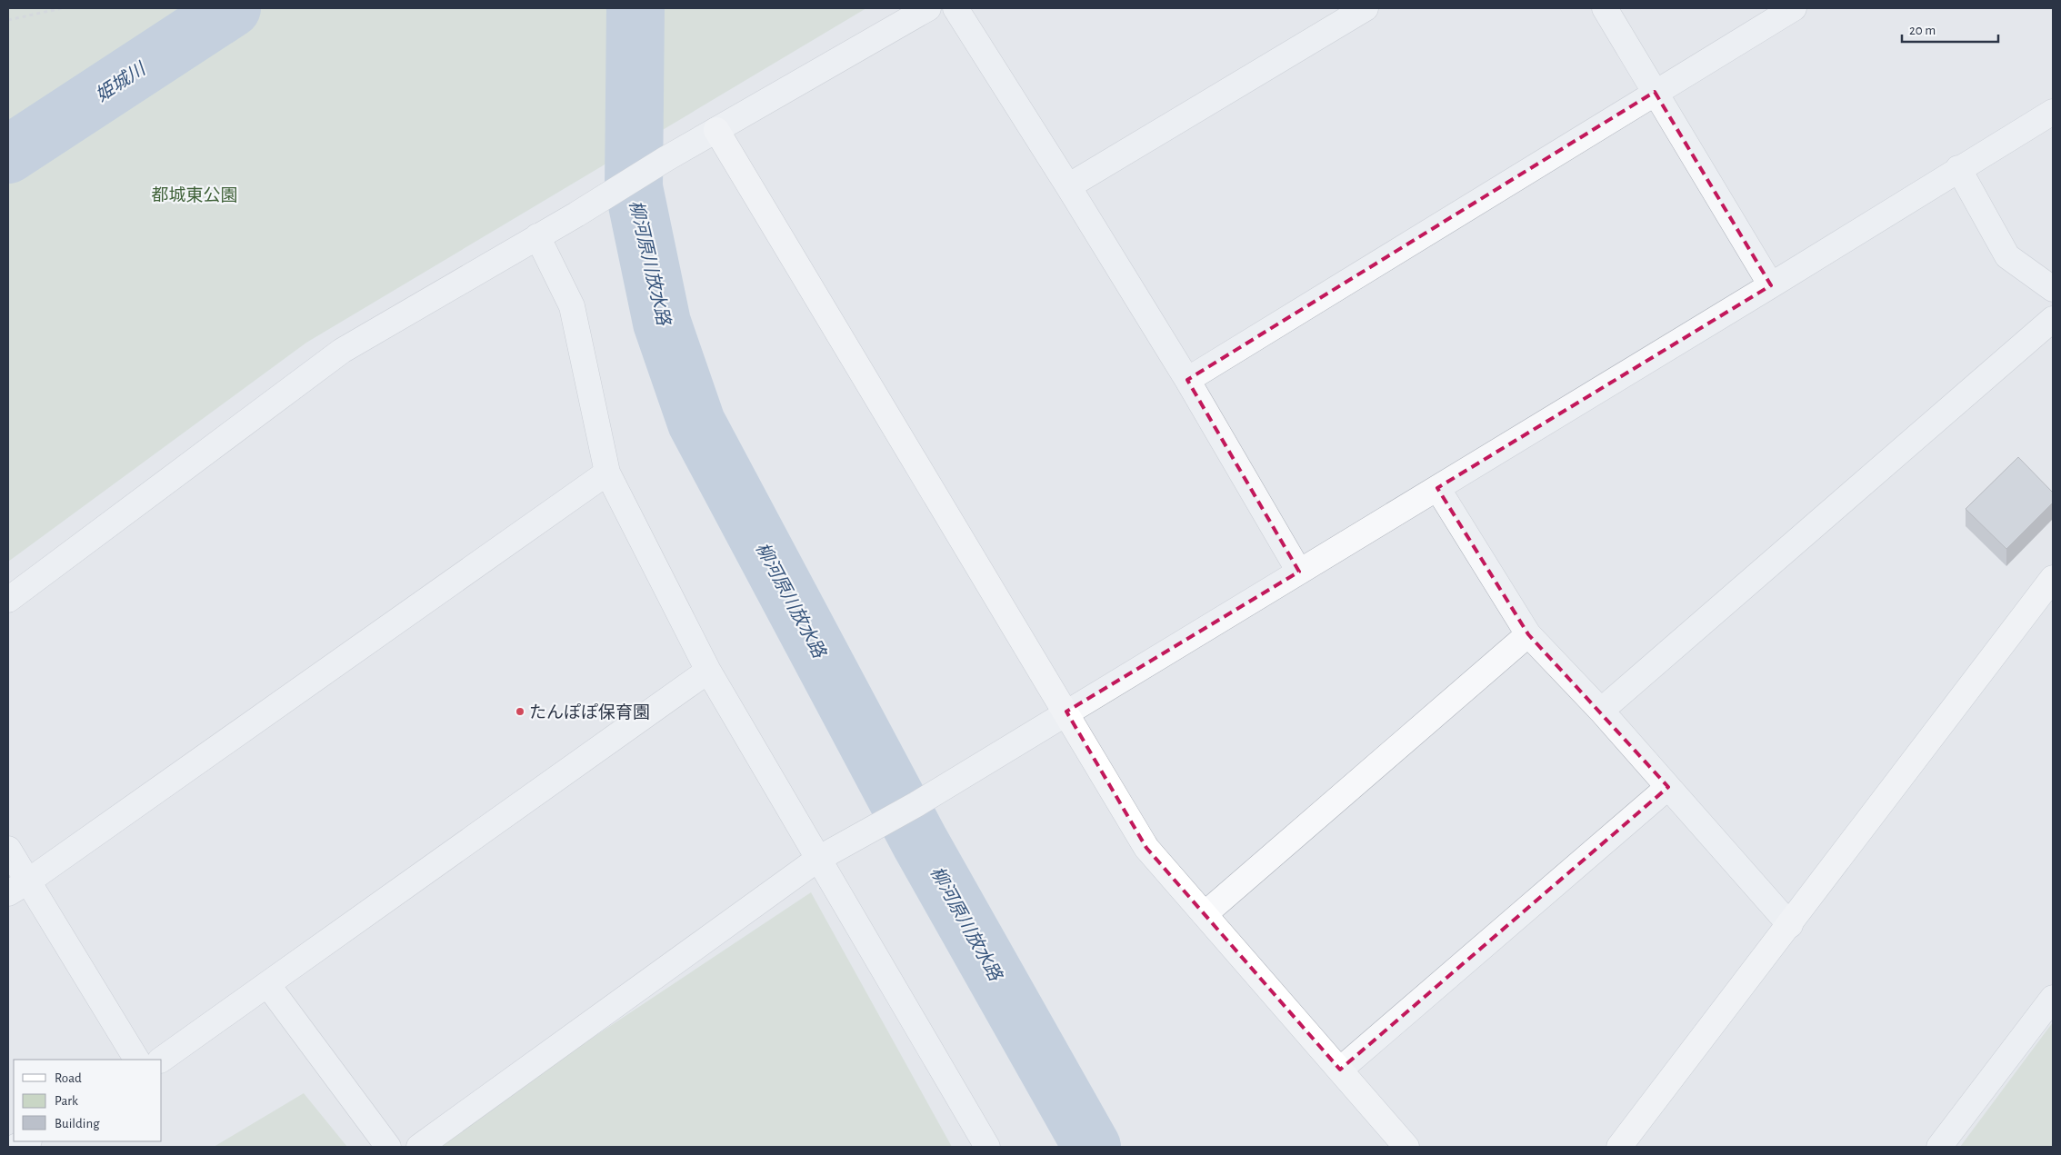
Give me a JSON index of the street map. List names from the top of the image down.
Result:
{
  "water": ["姫城川", "柳河原川放水路"],
  "parks": ["都城東公園"],
  "places": ["たんぽぽ保育園"],
  "legend": ["Road", "Park", "Building"],
  "scale_bar": "20 m"
}
